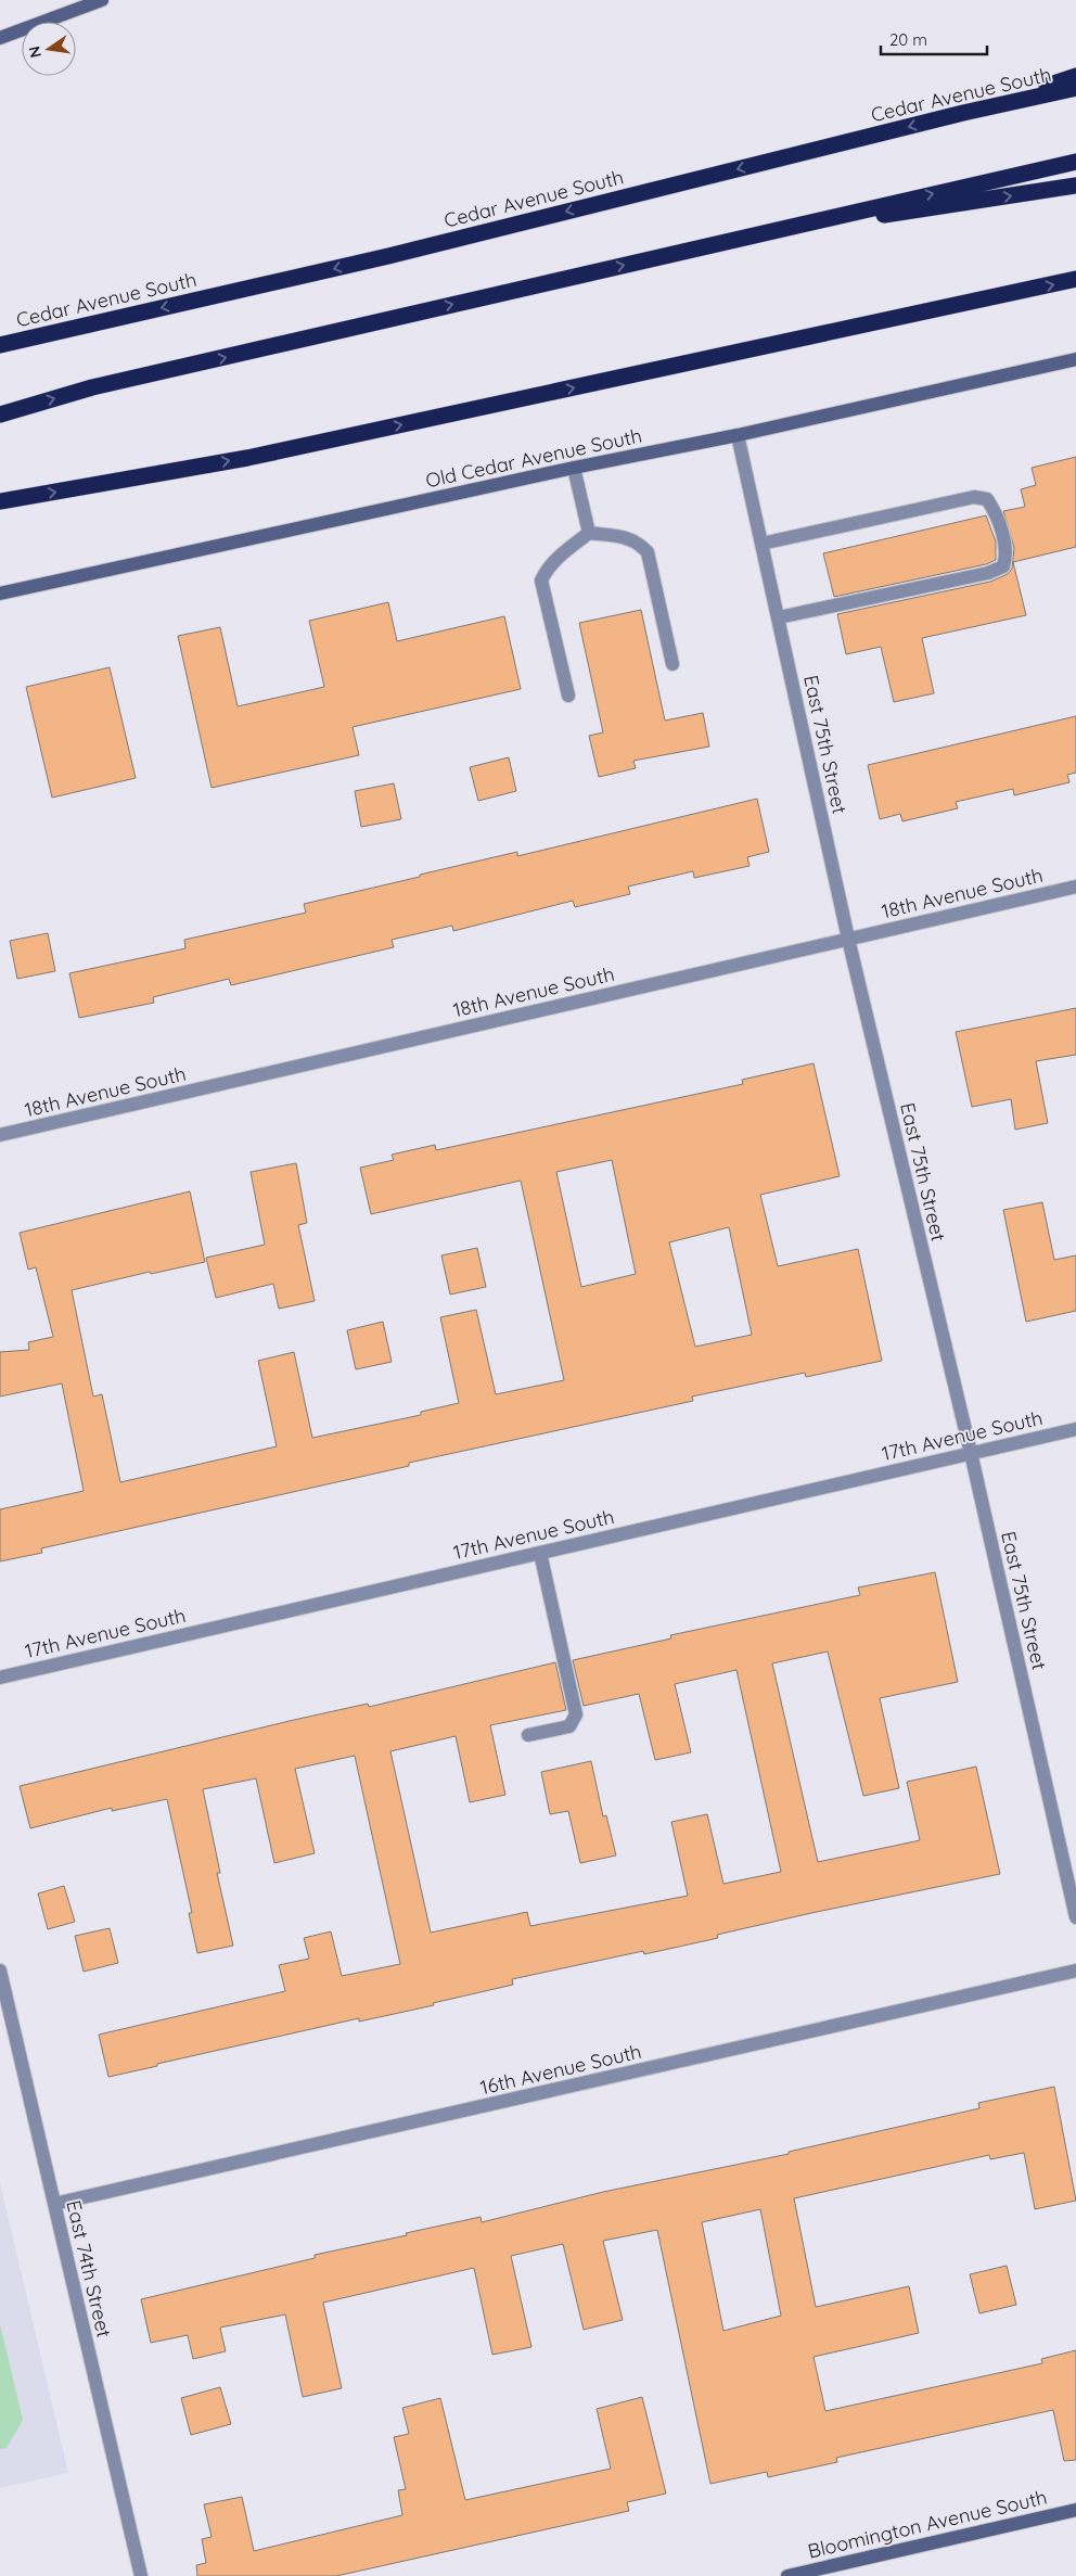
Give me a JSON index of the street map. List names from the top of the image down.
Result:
{
  "streets": {
    "highway": ["Cedar Avenue South"],
    "street": [
      "Old Cedar Avenue South",
      "East 75th Street",
      "18th Avenue South",
      "17th Avenue South",
      "16th Avenue South",
      "East 74th Street",
      "Bloomington Avenue South"
    ]
  },
  "crossings": [
    ["Old Cedar Avenue South", "East 75th Street"],
    ["East 75th Street", "18th Avenue South"],
    ["East 75th Street", "17th Avenue South"],
    ["16th Avenue South", "East 74th Street"]
  ],
  "scale_bar": "20 m",
  "north": "left"
}
